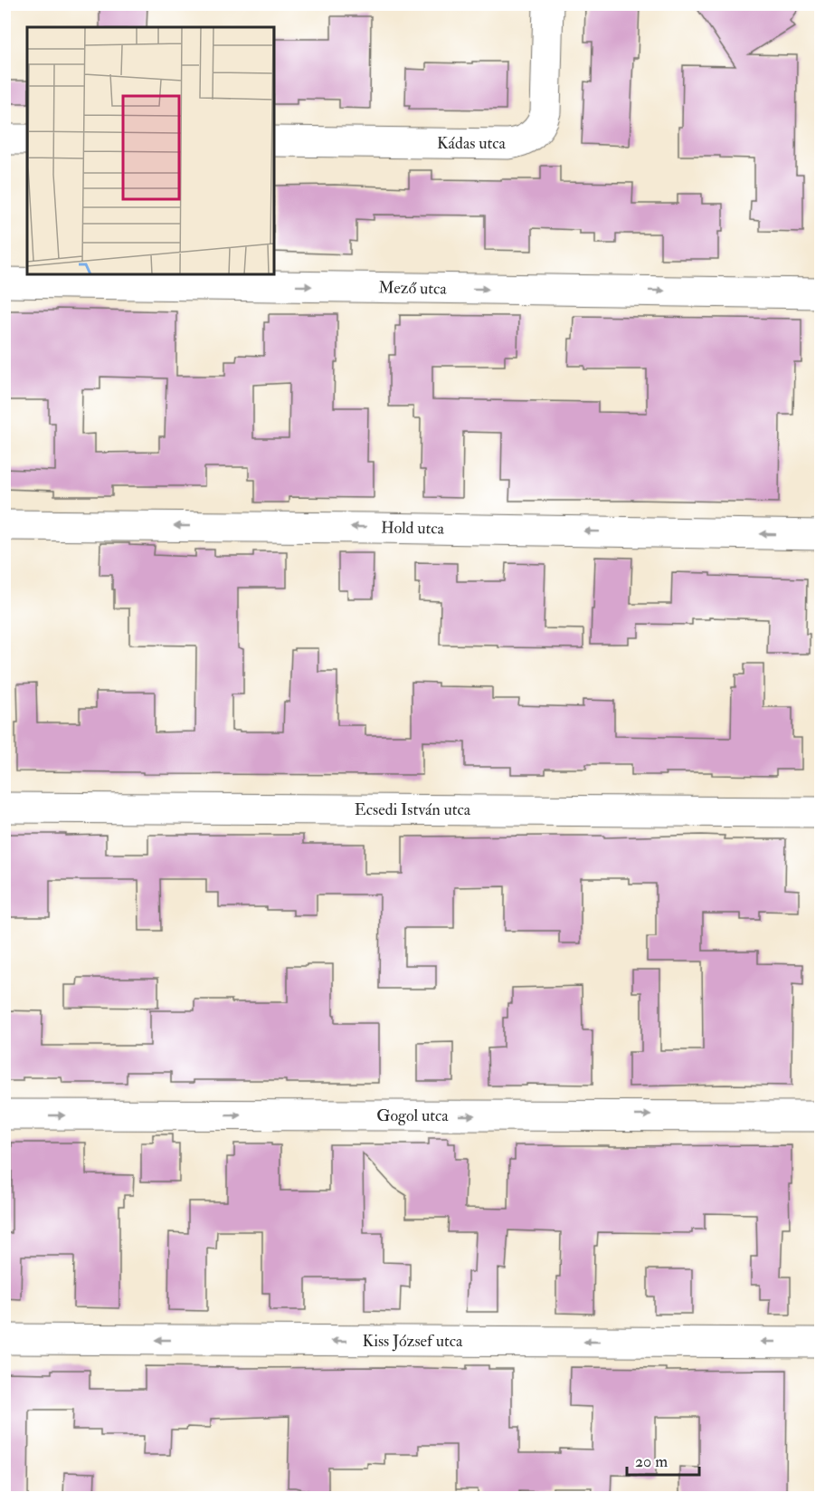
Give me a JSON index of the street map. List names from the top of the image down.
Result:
{
  "streets": {
    "street": [
      "Kádas utca",
      "Mező utca",
      "Hold utca",
      "Ecsedi István utca",
      "Gogol utca",
      "Kiss József utca"
    ]
  },
  "one_way": [
    "Mező utca",
    "Hold utca",
    "Gogol utca",
    "Kiss József utca"
  ],
  "scale_bar": "20 m"
}
